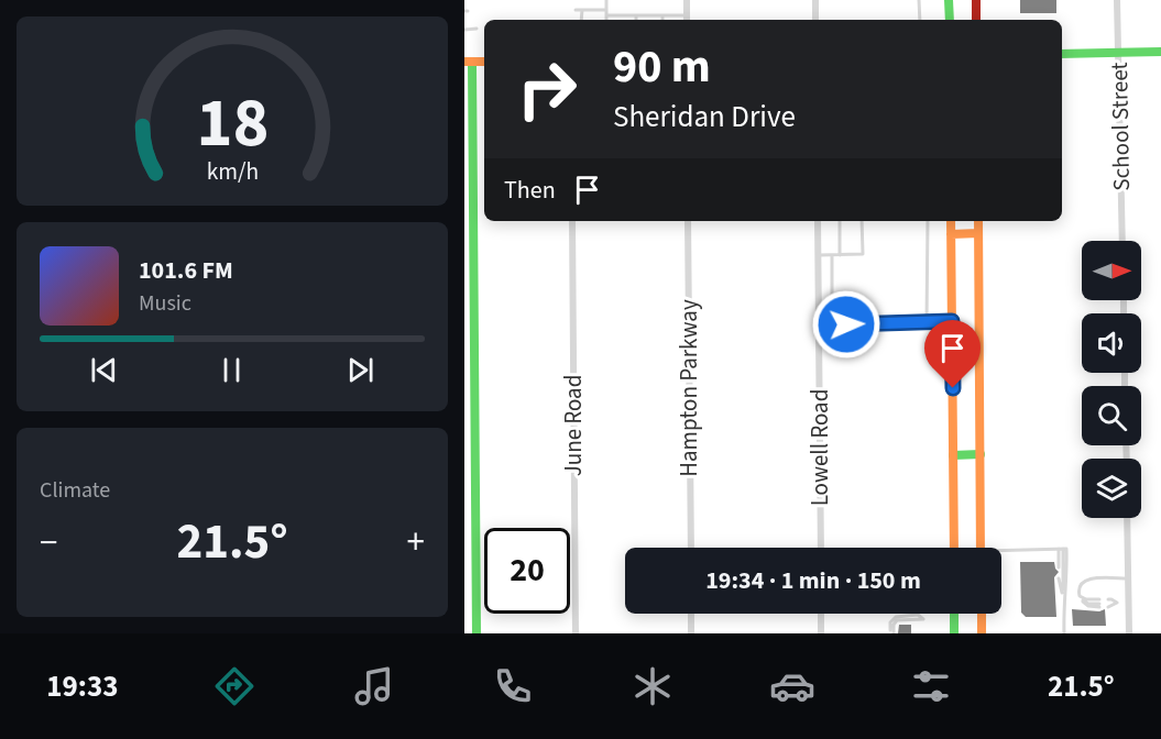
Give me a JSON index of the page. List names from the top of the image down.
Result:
{
  "streets": {
    "street": [
      "School Street",
      "Hampton Parkway",
      "June Road",
      "Lowell Road"
    ]
  },
  "north": "right",
  "page": {
    "turn": ["90 m", "Sheridan Drive"],
    "then": "Then",
    "song": ["101.6 FM", "Music"],
    "tile": "Climate",
    "heat": ["−", "21.5°", "+"],
    "limit": "20",
    "trip": "19:34 · 1 min · 150 m",
    "tabs": ["19:33", "21.5°"],
    "gauge": ["18", "km/h"]
  }
}
